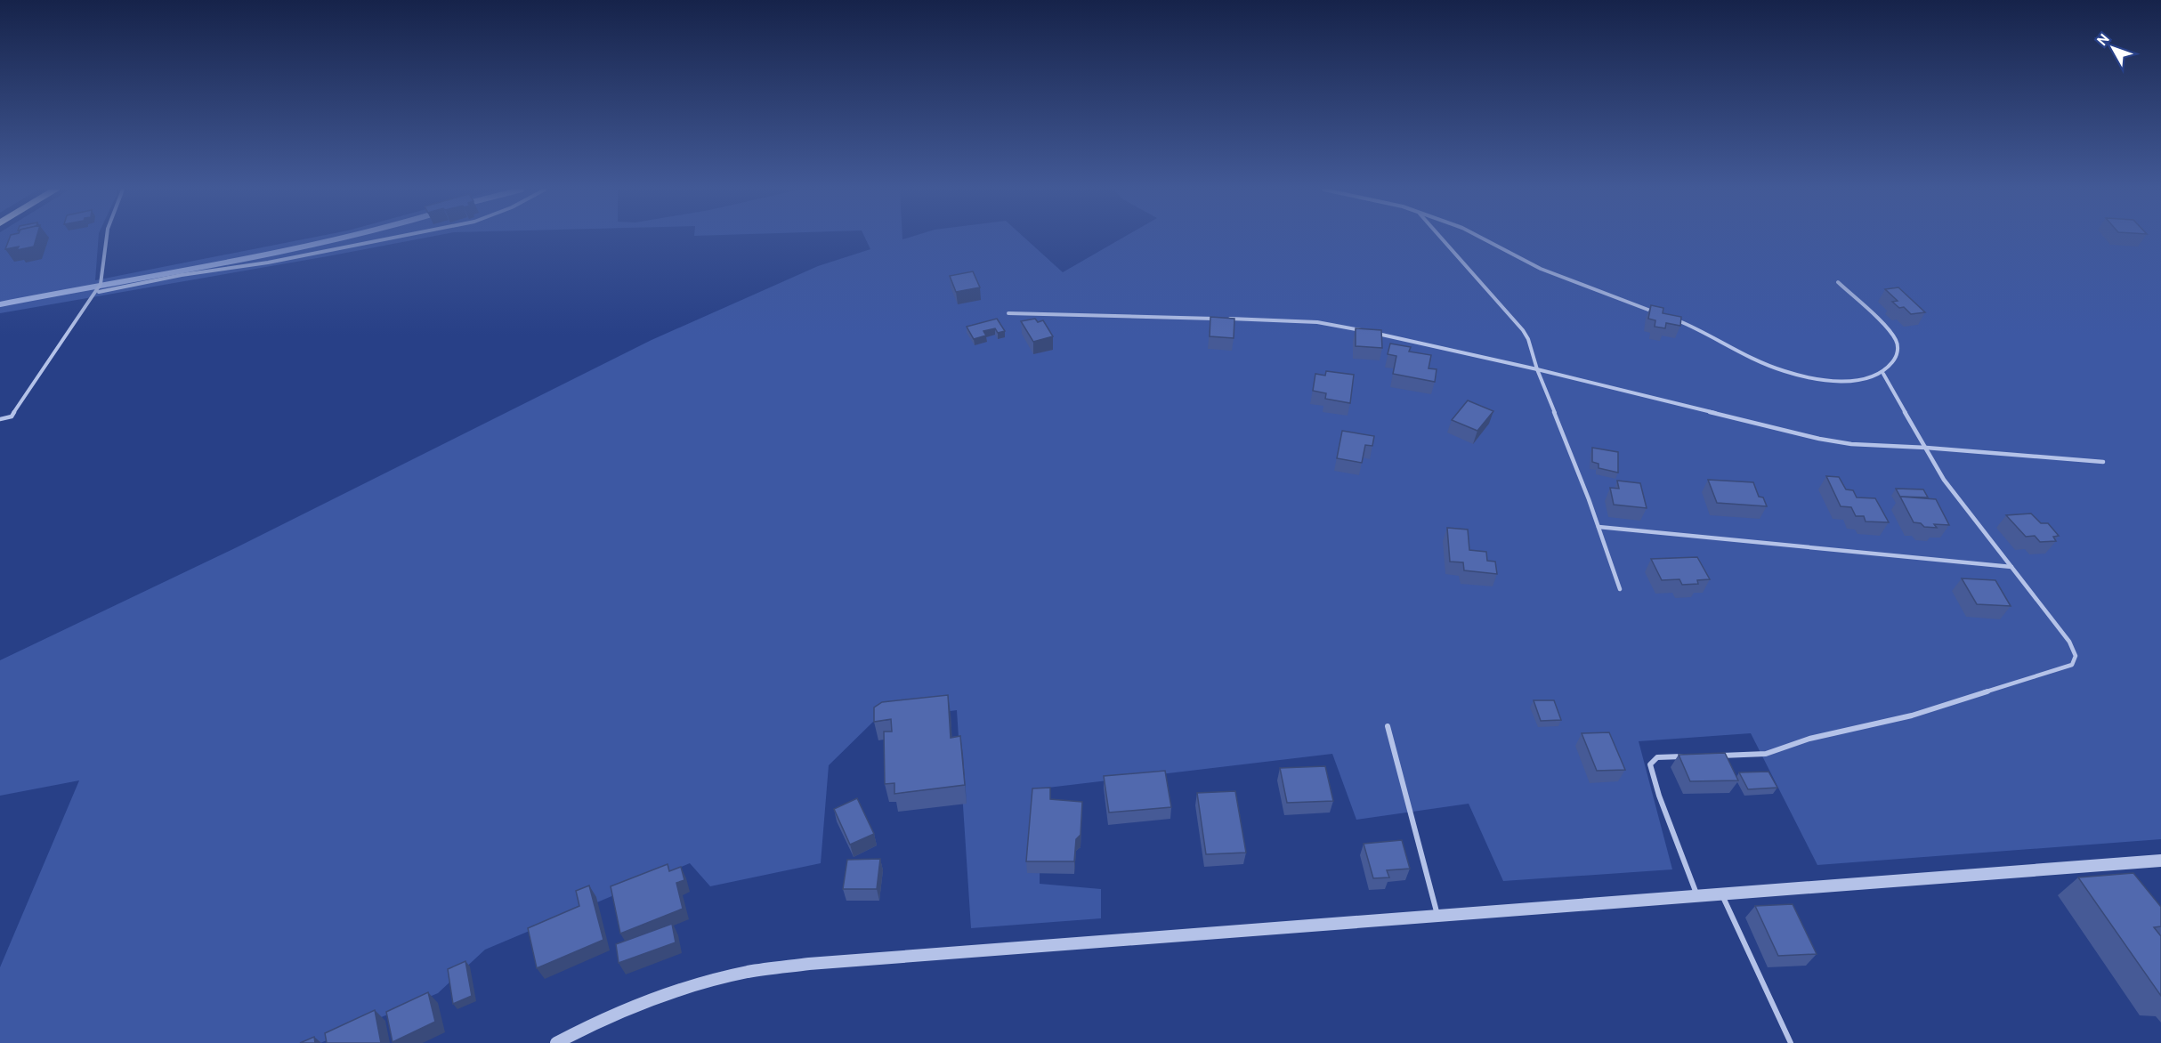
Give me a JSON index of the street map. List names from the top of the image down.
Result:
{
  "north": "top left"
}
